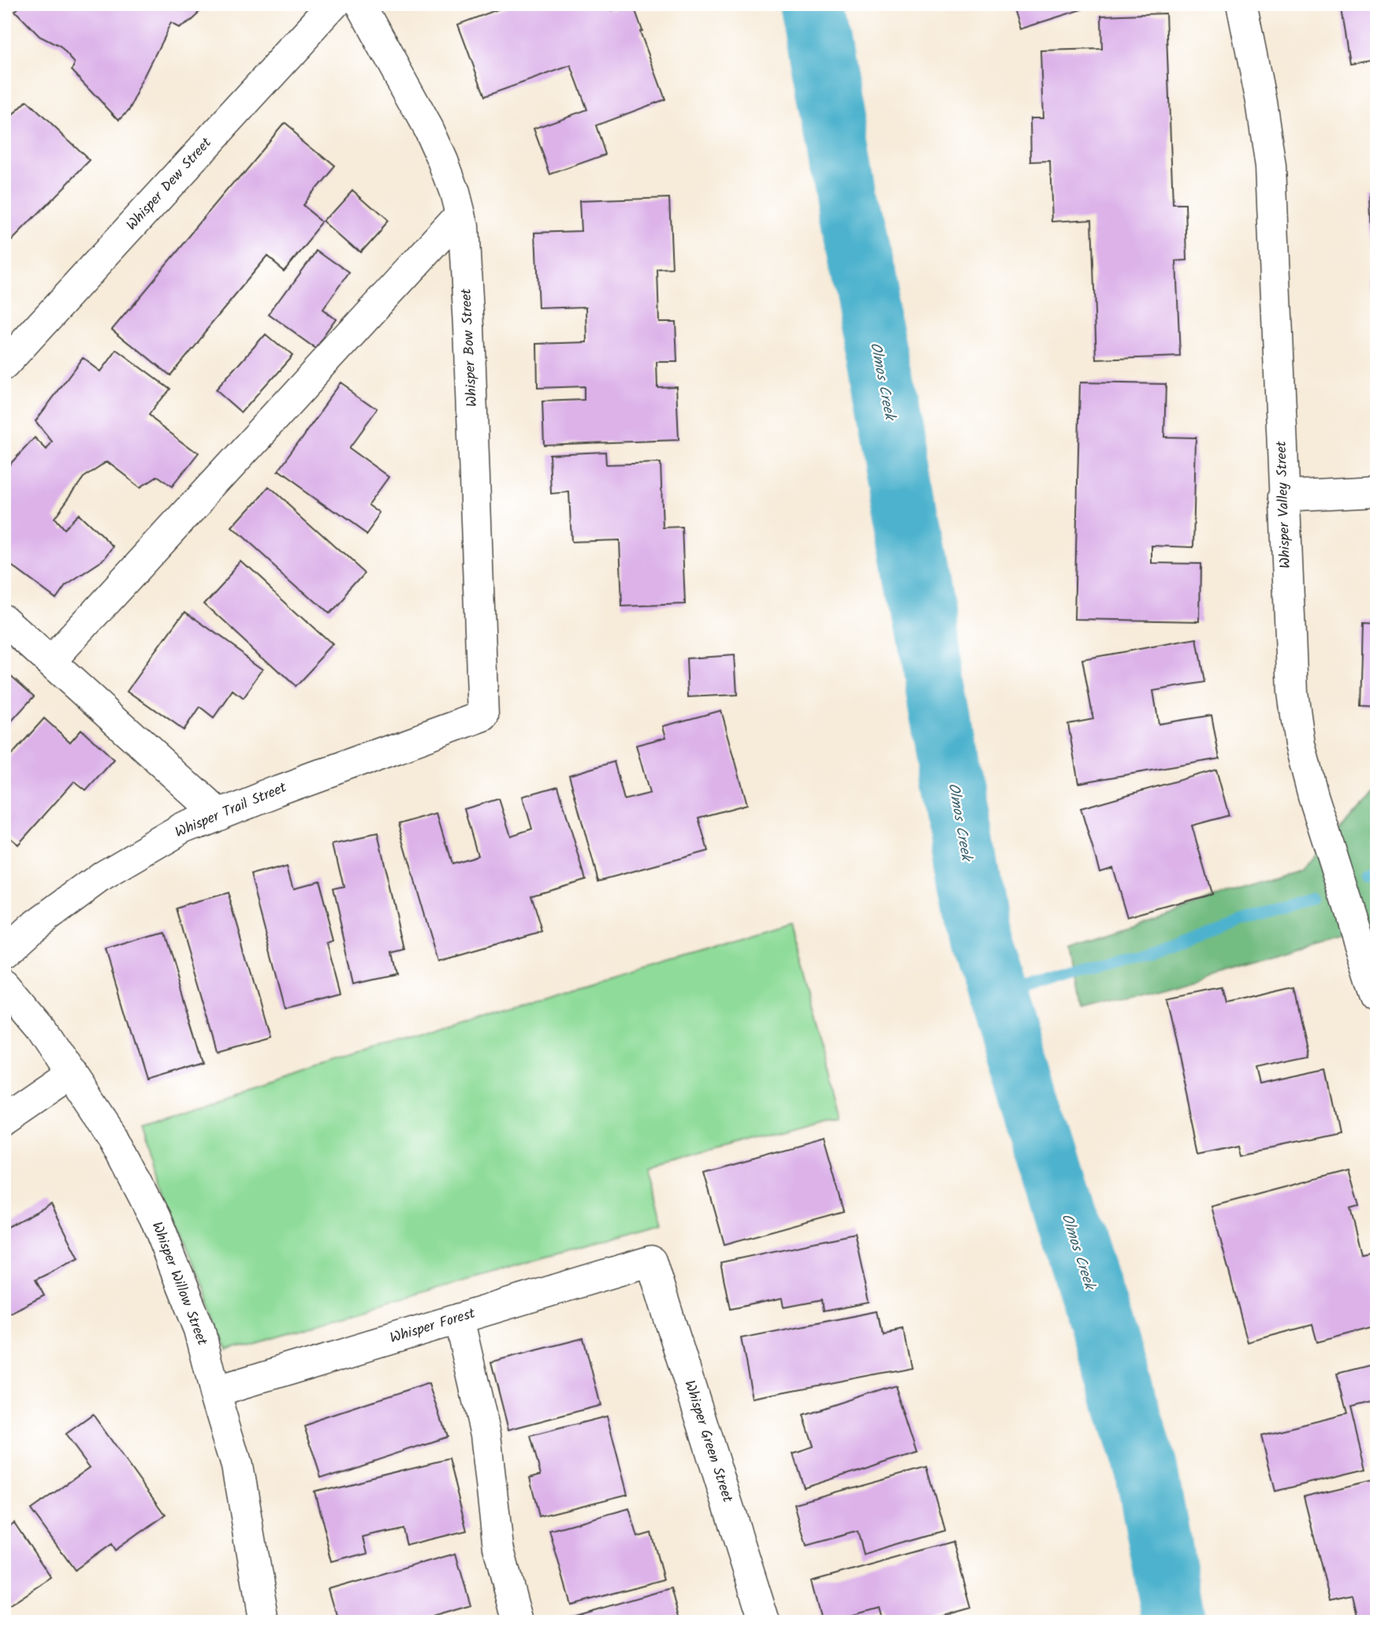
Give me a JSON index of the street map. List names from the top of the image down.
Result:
{
  "streets": {
    "street": [
      "Whisper Dew Street",
      "Whisper Bow Street",
      "Whisper Valley Street",
      "Whisper Trail Street",
      "Whisper Willow Street",
      "Whisper Forest",
      "Whisper Green Street"
    ]
  },
  "crossings": [
    ["Whisper Bow Street", "Whisper Trail Street"],
    ["Whisper Willow Street", "Whisper Forest"],
    ["Whisper Forest", "Whisper Green Street"]
  ],
  "water": ["Olmos Creek"]
}
